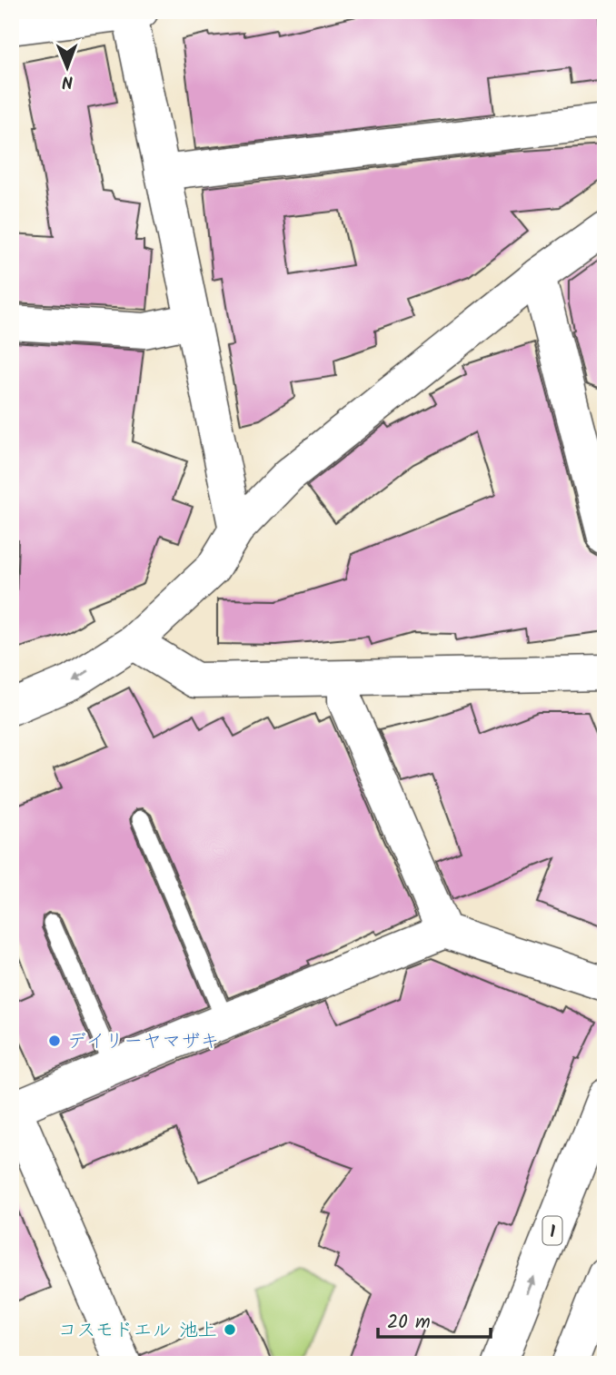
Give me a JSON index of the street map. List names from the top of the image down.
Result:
{
  "streets": {
    "main road": ["1"]
  },
  "places": ["デイリーヤマザキ", "コスモドエル 池上"],
  "scale_bar": "20 m",
  "north": "bottom"
}
